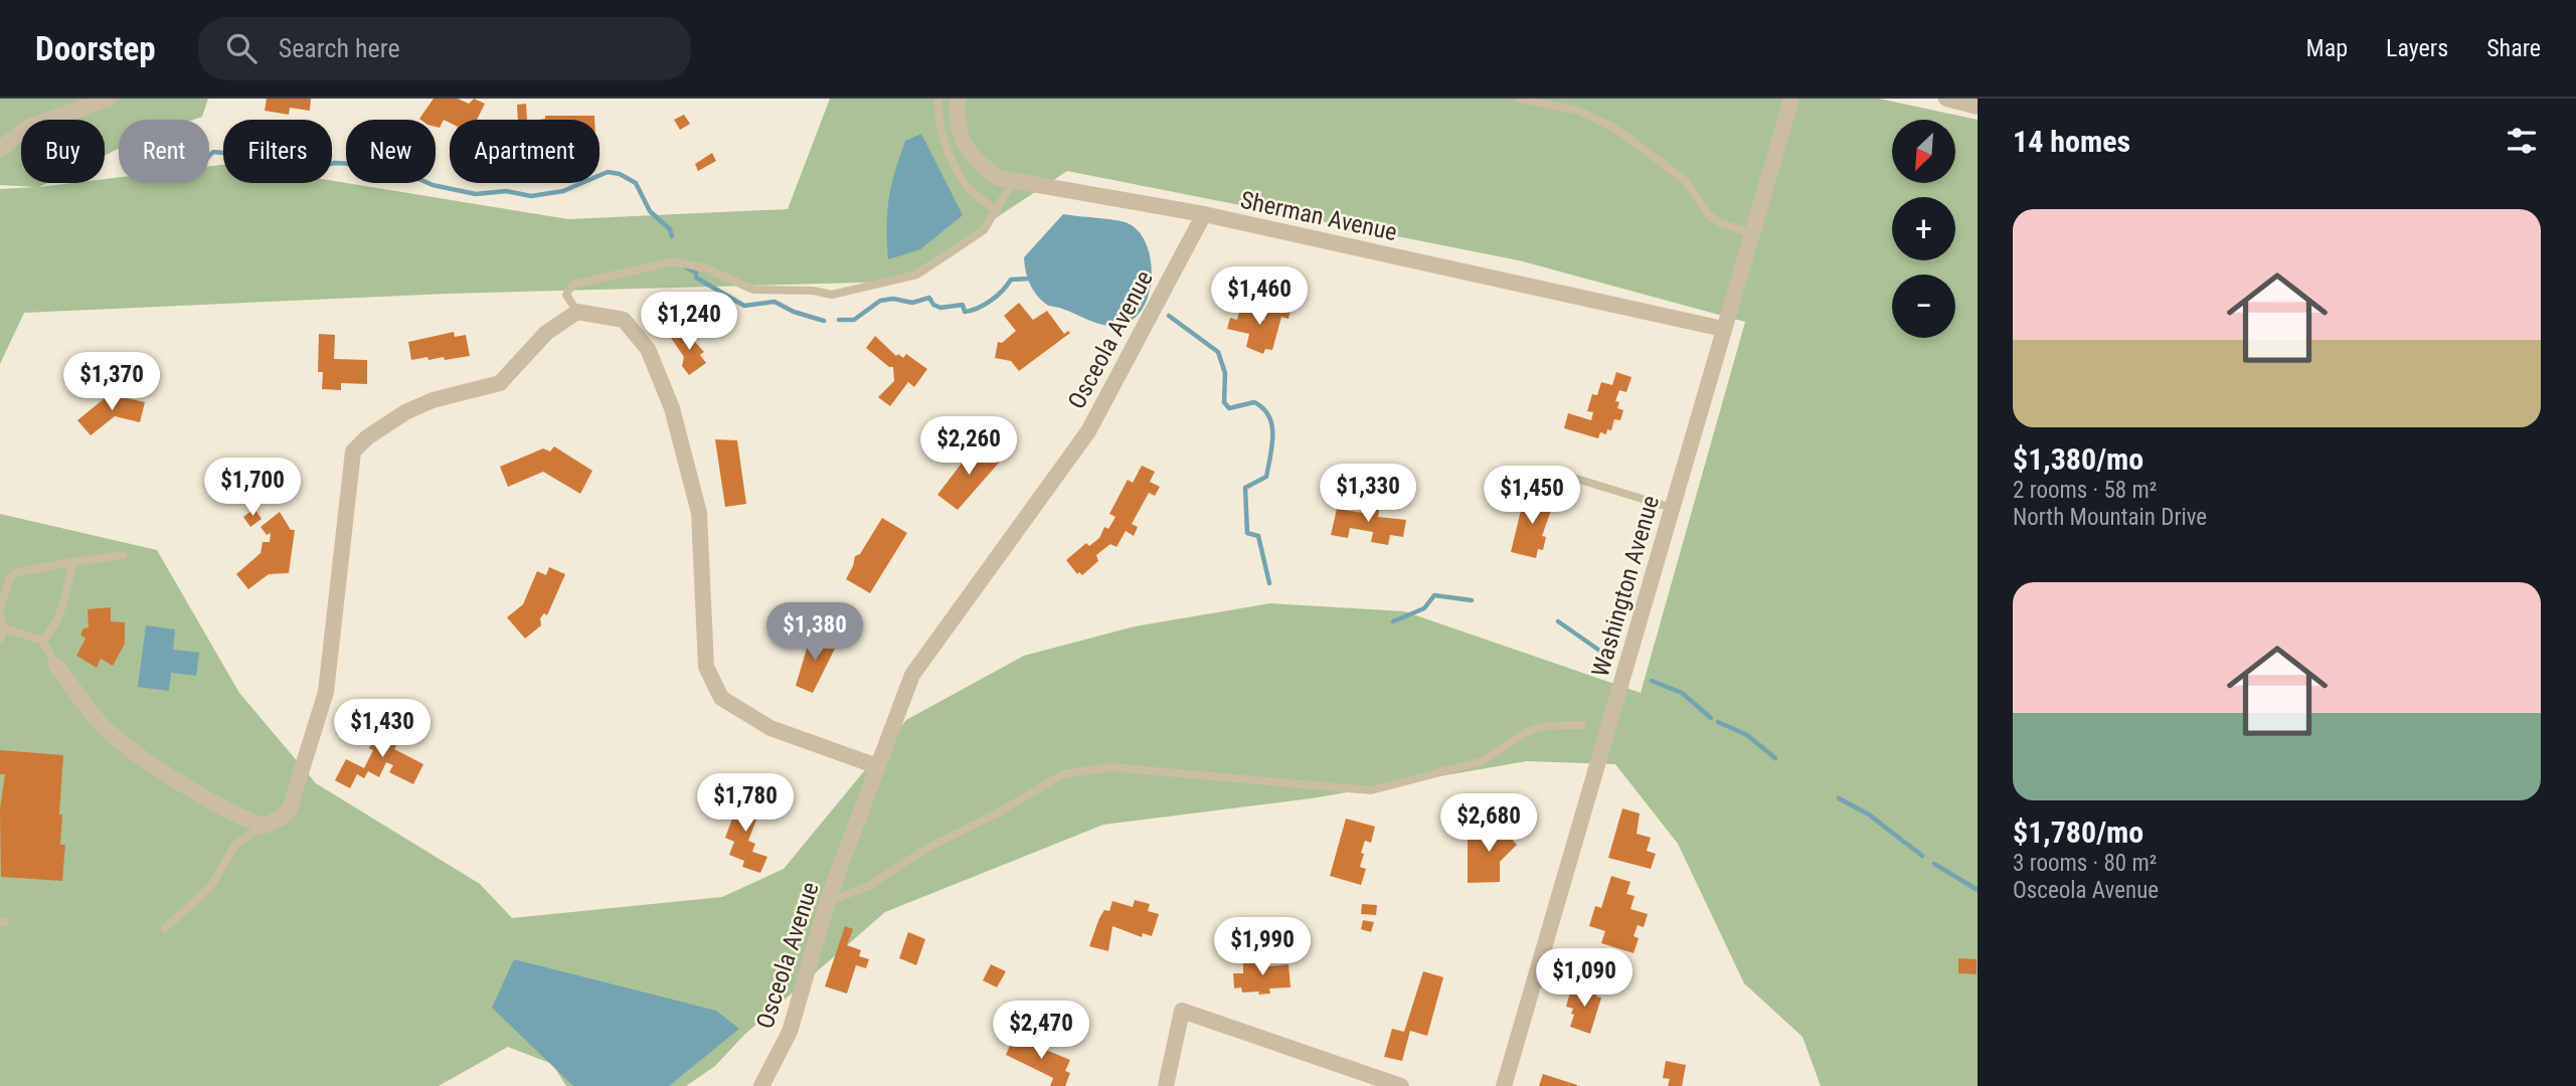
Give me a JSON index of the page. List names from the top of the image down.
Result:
{
  "streets": {
    "street": ["Sherman Avenue", "Osceola Avenue", "Washington Avenue"]
  },
  "crossings": [
    ["Sherman Avenue", "Osceola Avenue"],
    ["Sherman Avenue", "Washington Avenue"]
  ],
  "north": "bottom left",
  "page": {
    "header": "Doorstep",
    "search": "Search here",
    "nav": ["Map", "Layers", "Share"],
    "heading": "14 homes",
    "map_buttons": ["+", "−"],
    "chip": [
      "Buy",
      "Rent",
      "Filters",
      "New",
      "Apartment"
    ],
    "list": [
      {
        "name": "$1,380/mo",
        "note": "2 rooms · 58 m² · North Mountain Drive"
      },
      {
        "name": "$1,780/mo",
        "note": "3 rooms · 80 m² · Osceola Avenue"
      }
    ],
    "price": [
      "$1,460",
      "$1,240",
      "$1,370",
      "$2,260",
      "$1,700",
      "$1,330",
      "$1,450",
      "$1,380",
      "$1,430",
      "$1,780",
      "$2,680",
      "$1,990",
      "$1,090",
      "$2,470"
    ]
  }
}
